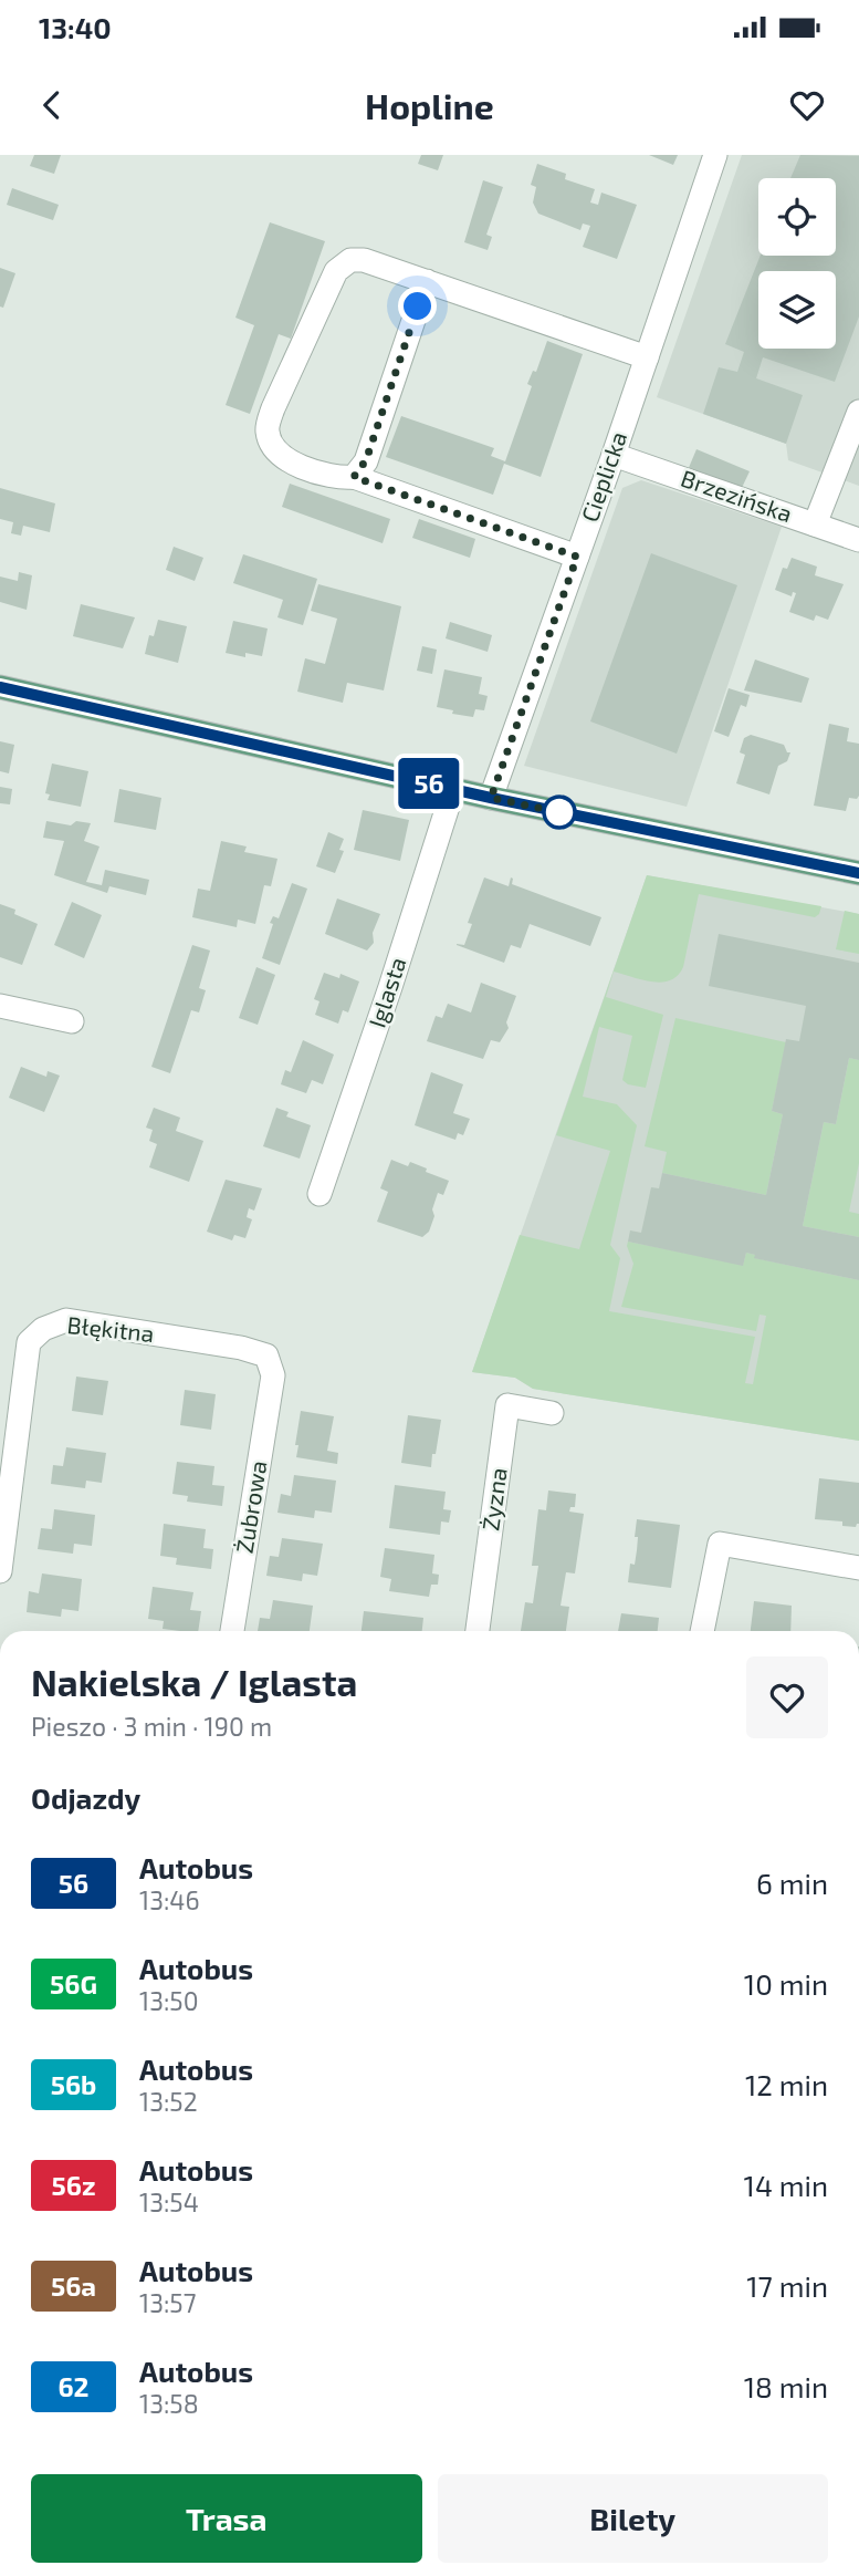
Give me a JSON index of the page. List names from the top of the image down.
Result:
{
  "streets": {
    "street": [
      "Cieplicka",
      "Brzezińska",
      "Iglasta",
      "Błękitna",
      "Żyzna",
      "Żubrowa"
    ]
  },
  "crossings": [
    ["Cieplicka", "Brzezińska"],
    ["Błękitna", "Żubrowa"]
  ],
  "lines": ["bus line 56"],
  "page": {
    "status": "13:40",
    "header": "Hopline",
    "on_map": "56",
    "heading": [
      ["Nakielska / Iglasta", "Pieszo · 3 min · 190 m"],
      "Odjazdy"
    ],
    "list": [
      {
        "mark": "56",
        "name": "Autobus",
        "note": "13:46",
        "value": "6 min"
      },
      {
        "mark": "56G",
        "name": "Autobus",
        "note": "13:50",
        "value": "10 min"
      },
      {
        "mark": "56b",
        "name": "Autobus",
        "note": "13:52",
        "value": "12 min"
      },
      {
        "mark": "56z",
        "name": "Autobus",
        "note": "13:54",
        "value": "14 min"
      },
      {
        "mark": "56a",
        "name": "Autobus",
        "note": "13:57",
        "value": "17 min"
      },
      {
        "mark": "62",
        "name": "Autobus",
        "note": "13:58",
        "value": "18 min"
      }
    ],
    "buttons": ["Trasa", "Bilety"]
  }
}
